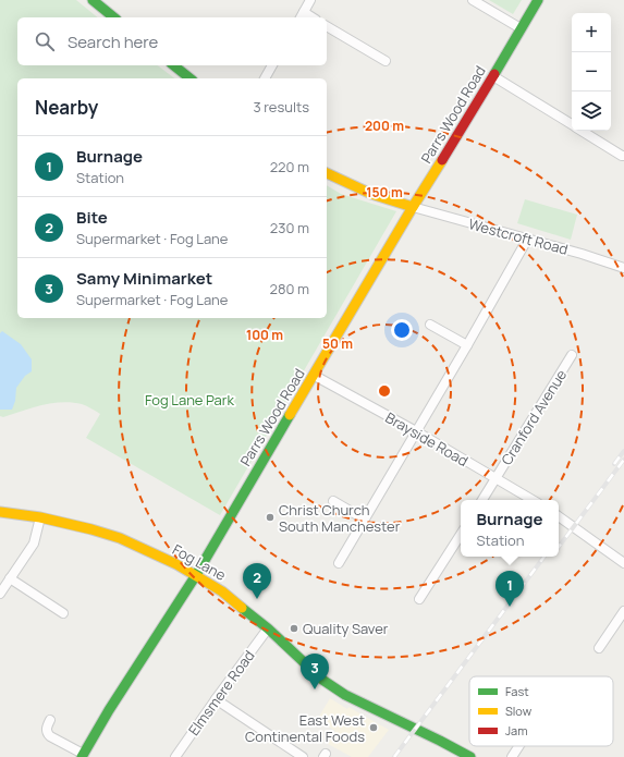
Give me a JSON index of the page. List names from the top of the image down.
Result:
{
  "streets": {
    "street": [
      "Parrs Wood Road",
      "Westcroft Road",
      "Cranford Avenue",
      "Brayside Road",
      "Fog Lane",
      "Elmsmere Road"
    ]
  },
  "crossings": [
    ["Parrs Wood Road", "Westcroft Road"],
    ["Parrs Wood Road", "Brayside Road"],
    ["Parrs Wood Road", "Fog Lane"],
    ["Cranford Avenue", "Brayside Road"],
    ["Fog Lane", "Elmsmere Road"]
  ],
  "parks": ["Fog Lane Park"],
  "places": ["Christ Church South Manchester", "Quality Saver", "East West Continental Foods"],
  "legend": ["Fast", "Slow", "Jam"],
  "page": {
    "map_buttons": ["+", "−"],
    "search": "Search here",
    "heading": ["Nearby", "3 results"],
    "list": [
      {
        "mark": "1",
        "name": "Burnage",
        "note": "Station",
        "value": "220 m"
      },
      {
        "mark": "2",
        "name": "Bite",
        "note": "Supermarket · Fog Lane",
        "value": "230 m"
      },
      {
        "mark": "3",
        "name": "Samy Minimarket",
        "note": "Supermarket · Fog Lane",
        "value": "280 m"
      }
    ],
    "popup": ["Burnage", "Station"],
    "pins": ["2", "1", "3"]
  },
  "rings": [
    "200 m",
    "150 m",
    "100 m",
    "50 m"
  ]
}
